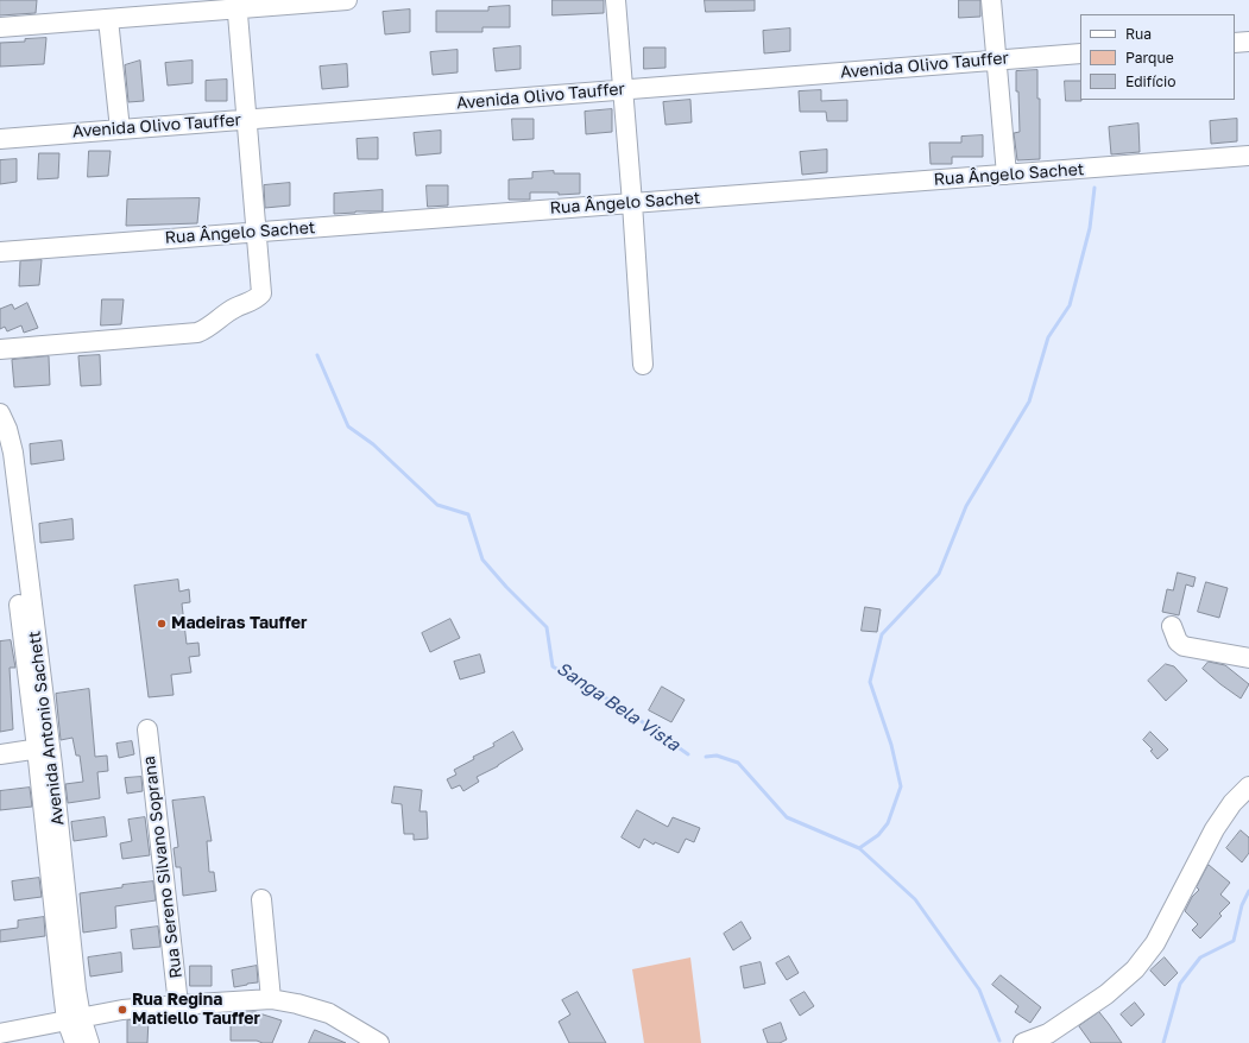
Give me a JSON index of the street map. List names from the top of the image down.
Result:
{
  "streets": {
    "street": [
      "Avenida Olivo Tauffer",
      "Rua Ângelo Sachet",
      "Avenida Antonio Sachett",
      "Rua Sereno Silvano Soprana"
    ]
  },
  "water": ["Sanga Bela Vista"],
  "places": ["Madeiras Tauffer", "Rua Regina Matiello Tauffer"],
  "legend": ["Rua", "Parque", "Edifício"]
}
